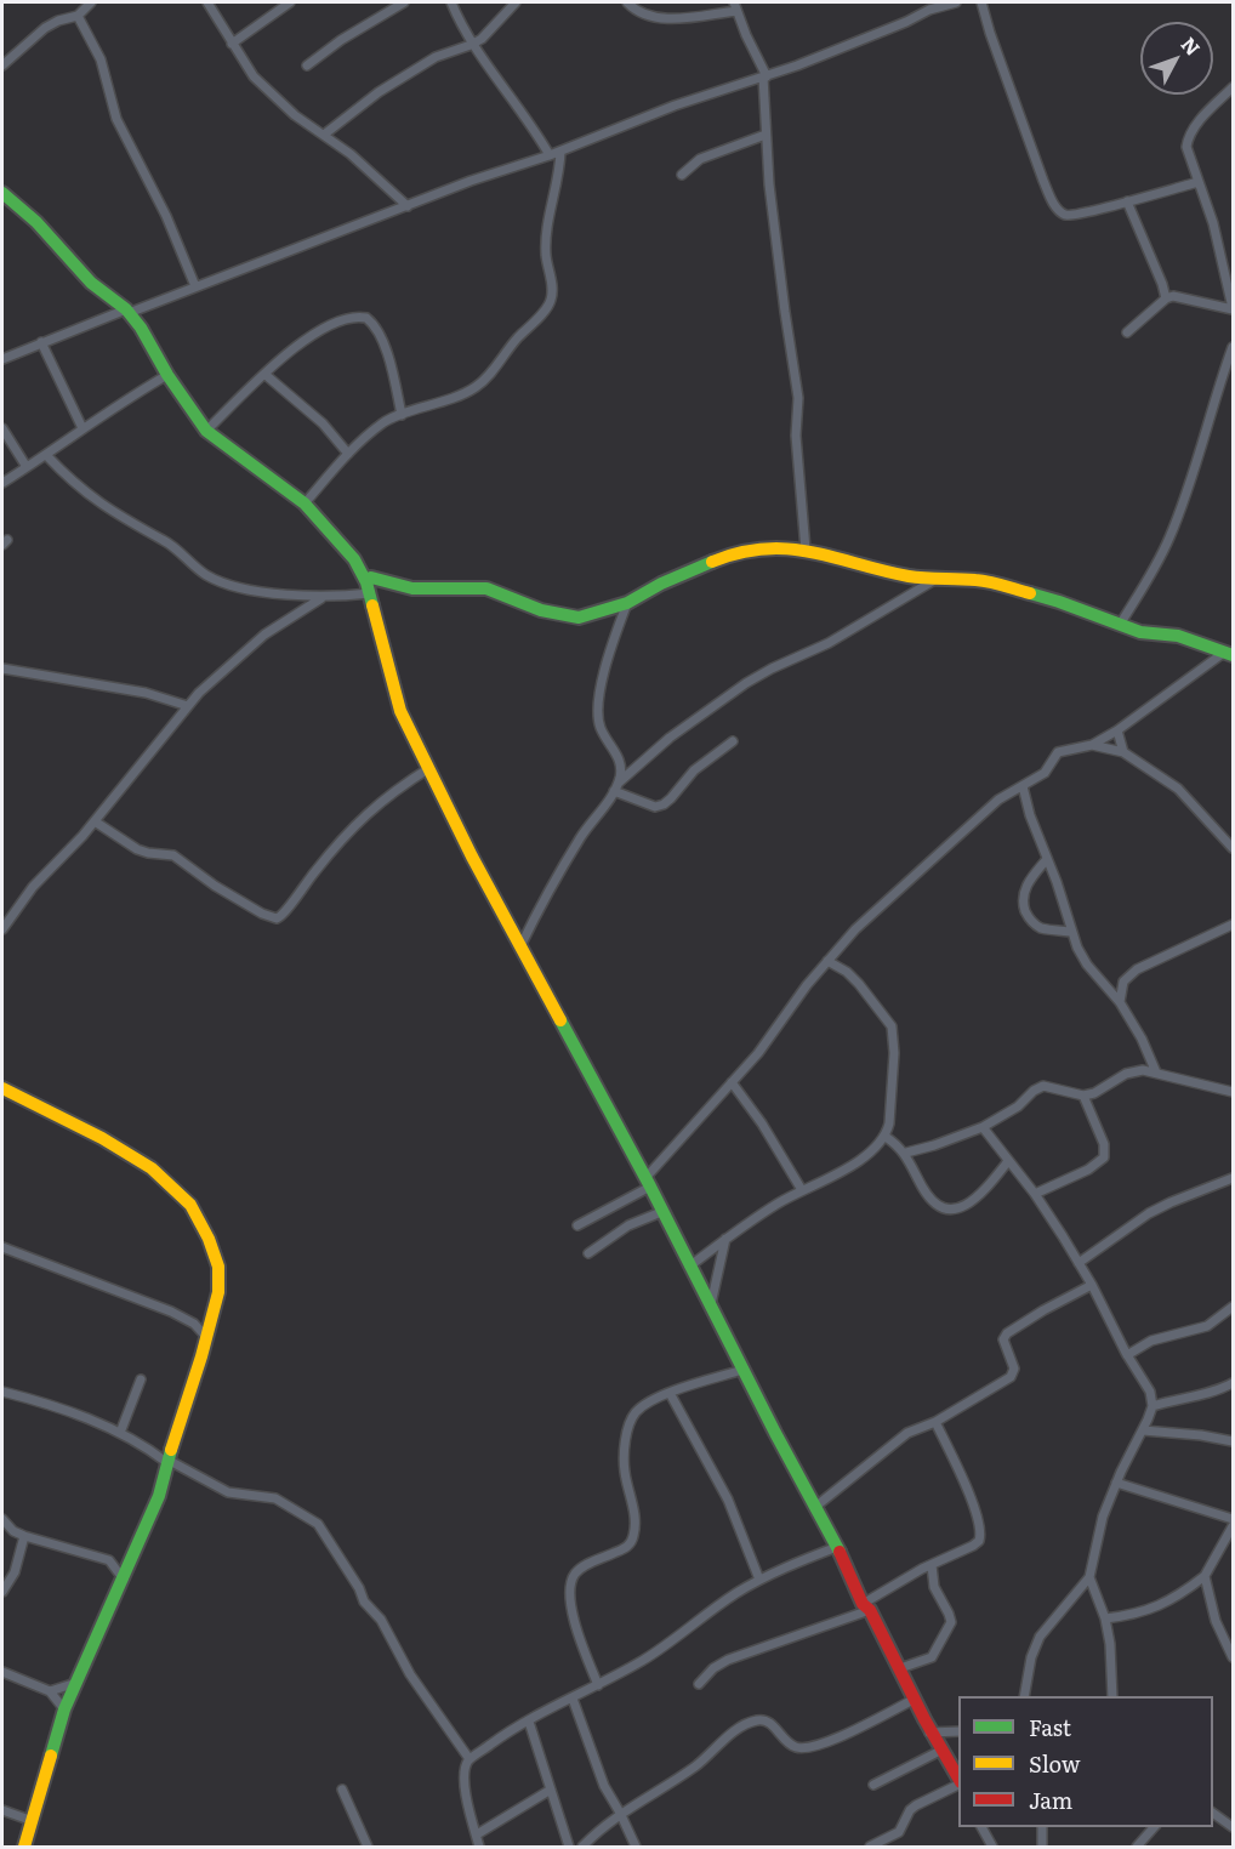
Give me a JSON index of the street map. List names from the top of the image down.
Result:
{
  "legend": ["Fast", "Slow", "Jam"],
  "north": "top right"
}
